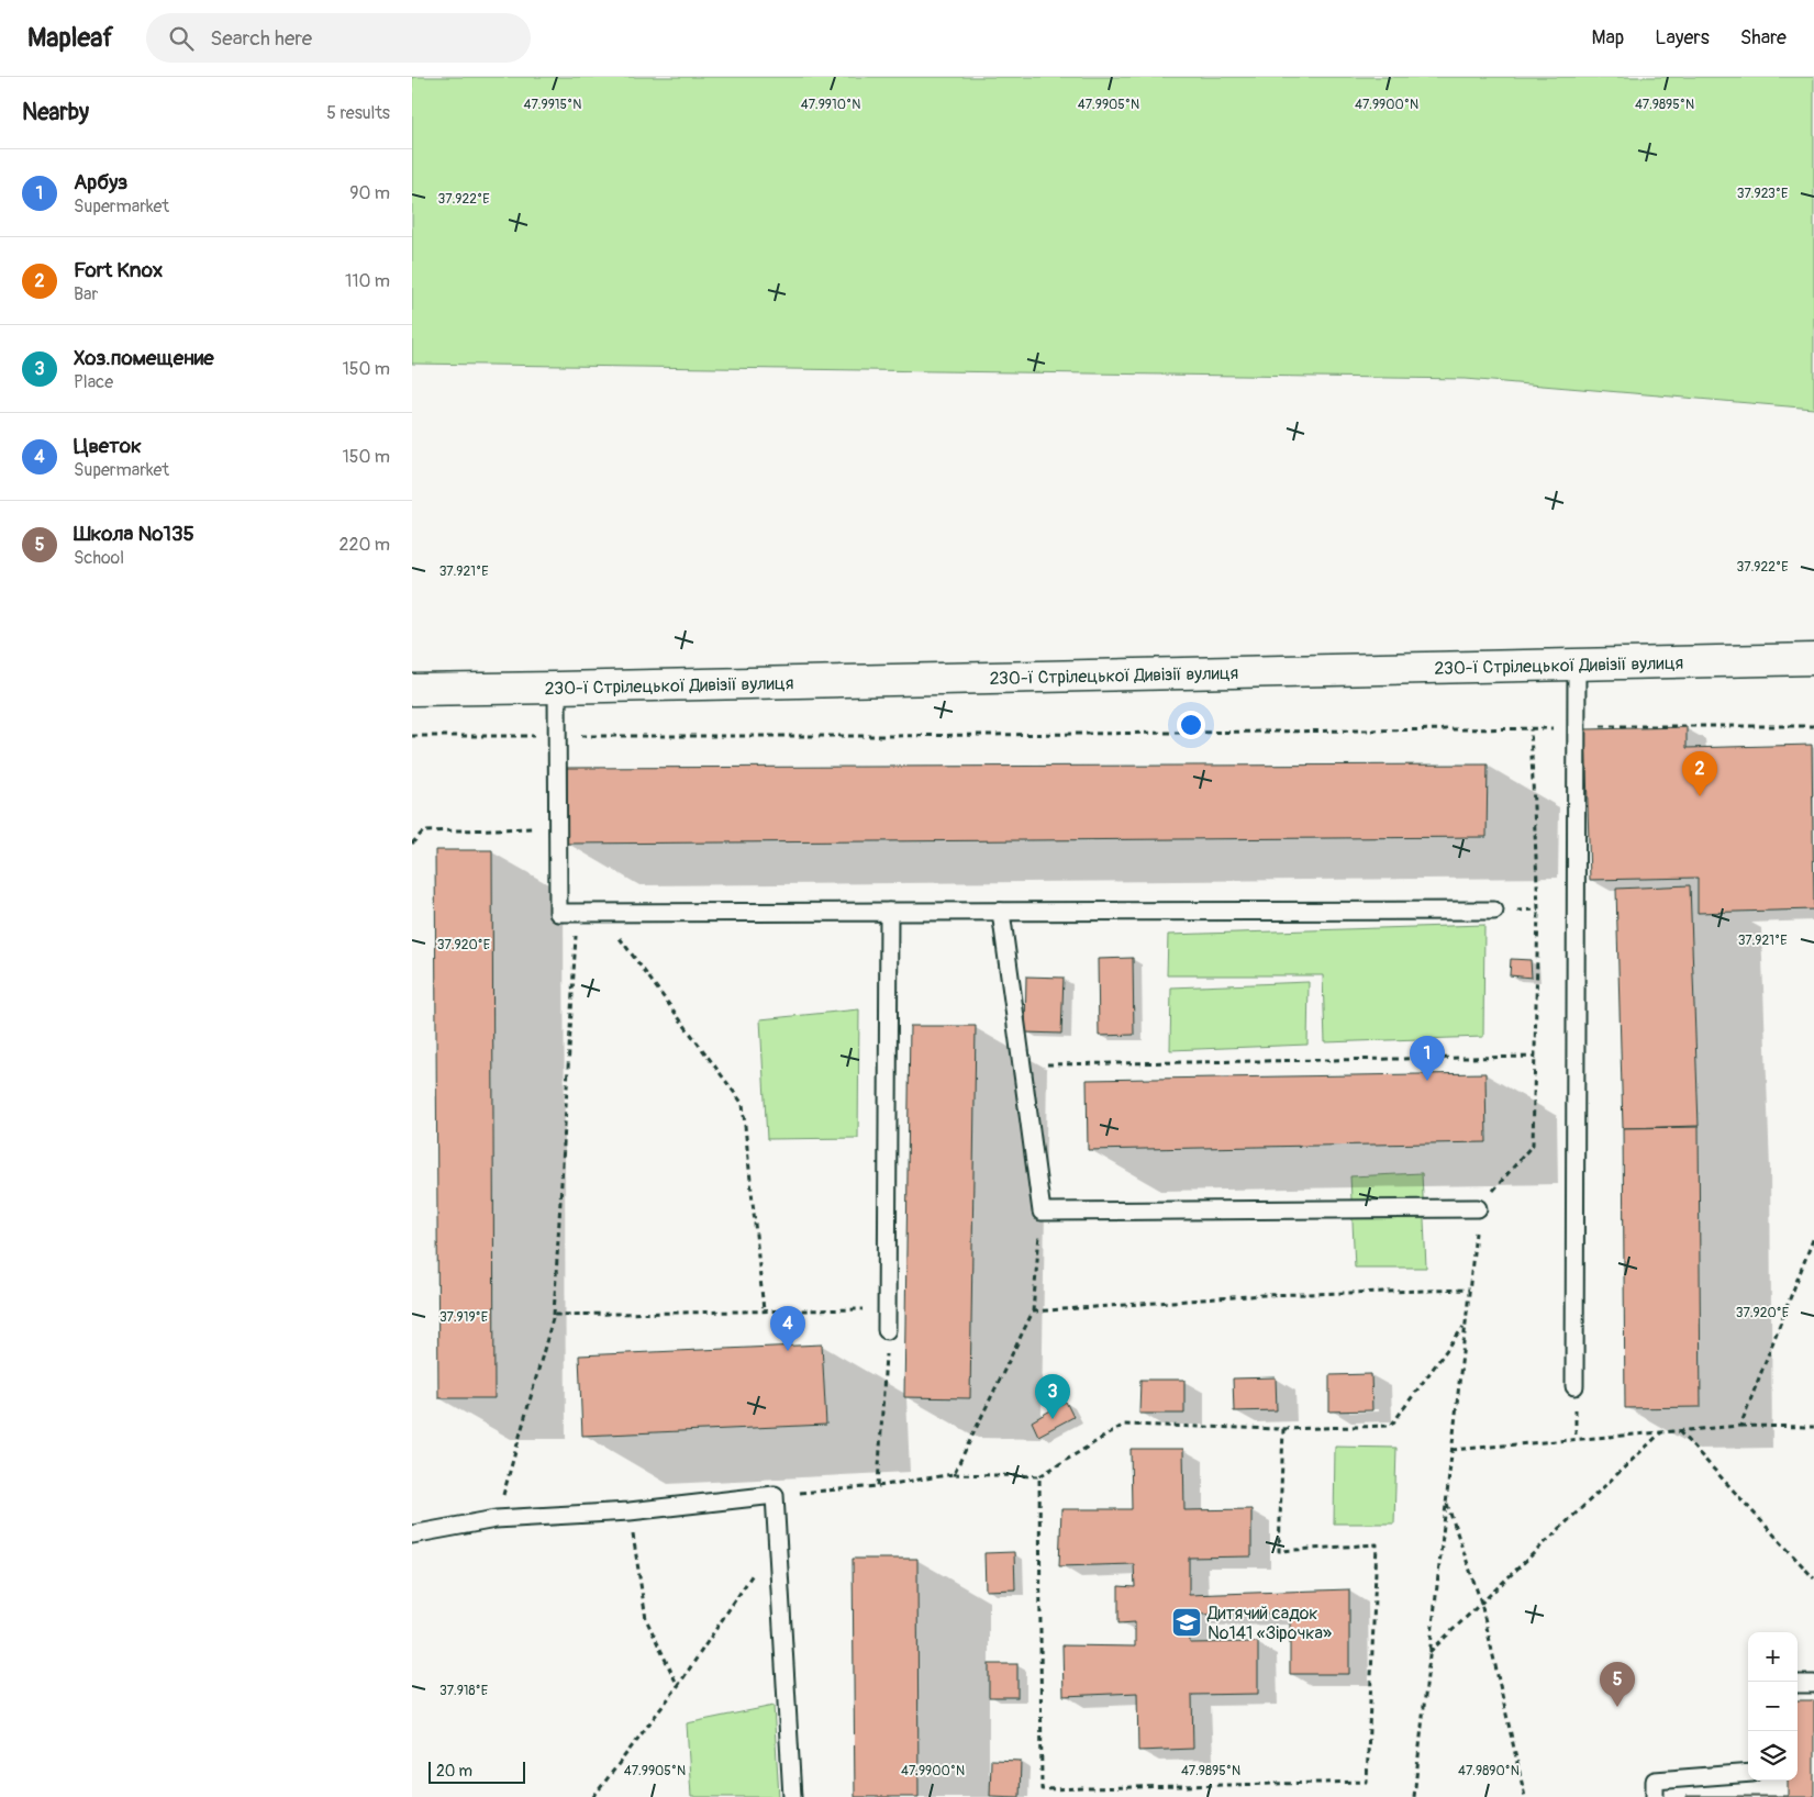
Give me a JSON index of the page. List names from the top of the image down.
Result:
{
  "streets": {
    "street": ["230-ї Стрілецької Дивізії вулиця"]
  },
  "places": {
    "school or university": ["Дитячий садок №141 «Зiрочка»"]
  },
  "scale_bar": "20 m",
  "page": {
    "header": "Mapleaf",
    "search": "Search here",
    "nav": ["Map", "Layers", "Share"],
    "heading": ["Nearby", "5 results"],
    "list": [
      {
        "mark": "1",
        "name": "Арбуз",
        "note": "Supermarket",
        "value": "90 m"
      },
      {
        "mark": "2",
        "name": "Fort Knox",
        "note": "Bar",
        "value": "110 m"
      },
      {
        "mark": "3",
        "name": "Хоз.помещение",
        "note": "Place",
        "value": "150 m"
      },
      {
        "mark": "4",
        "name": "Цветок",
        "note": "Supermarket",
        "value": "150 m"
      },
      {
        "mark": "5",
        "name": "Школа №135",
        "note": "School",
        "value": "220 m"
      }
    ],
    "pins": [
      "2",
      "1",
      "4",
      "3",
      "5"
    ],
    "map_buttons": ["+", "−"],
    "scale": "20 m"
  },
  "coordinates": [
    "47.9915°N",
    "47.9910°N",
    "47.9905°N",
    "47.9900°N",
    "47.9895°N",
    "37.923°E",
    "37.922°E",
    "37.921°E",
    "37.920°E",
    "37.919°E",
    "37.918°E",
    "47.9890°N"
  ]
}
